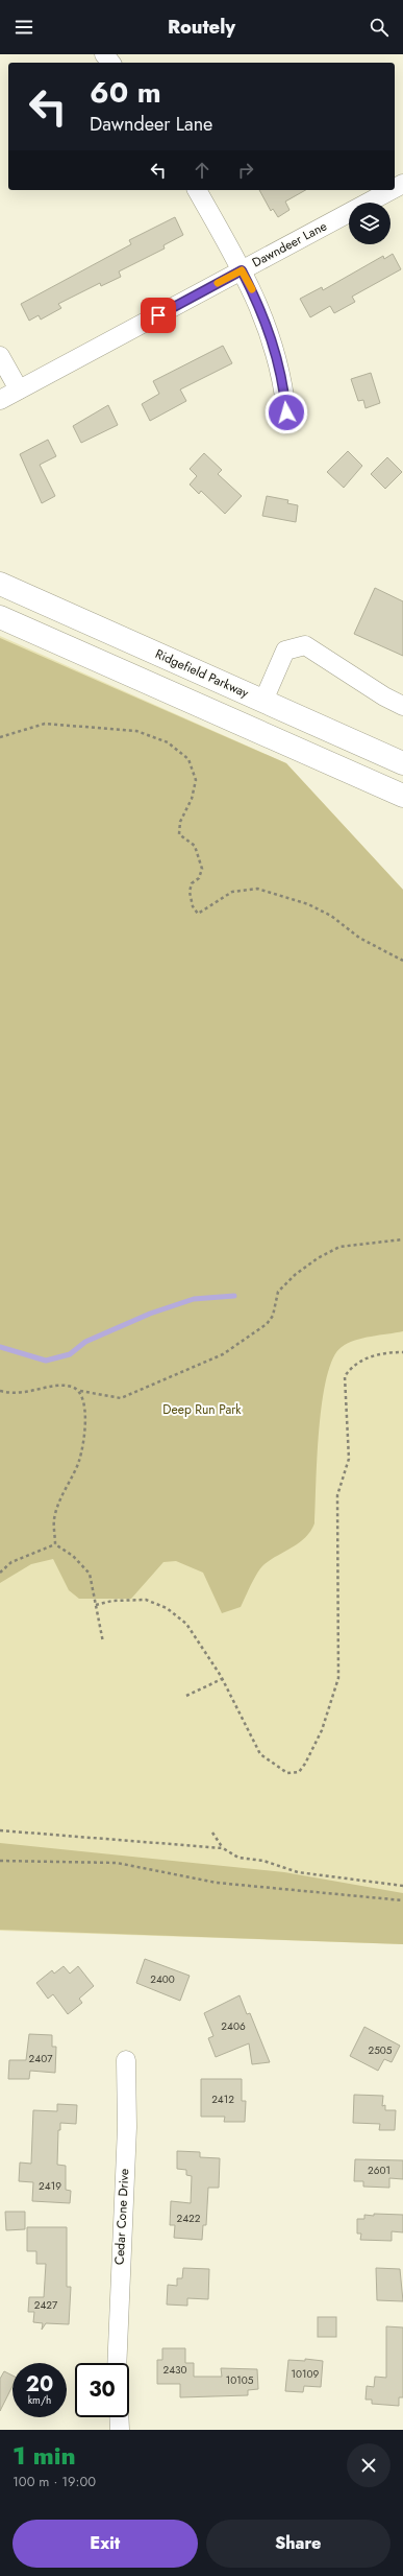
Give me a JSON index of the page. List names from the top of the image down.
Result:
{
  "streets": {
    "main road": ["Ridgefield Parkway"],
    "street": ["Dawndeer Lane", "Cedar Cone Drive"]
  },
  "parks": ["Deep Run Park"],
  "house_numbers": [
    "2400",
    "2406",
    "2505",
    "2407",
    "2412",
    "2601",
    "2419",
    "2422",
    "2427",
    "2430",
    "10109",
    "10105"
  ],
  "page": {
    "header": "Routely",
    "turn": ["60 m", "Dawndeer Lane"],
    "speed": "20 km/h",
    "limit": "30",
    "heading": ["1 min", "100 m · 19:00"],
    "buttons": ["Exit", "Share"]
  }
}
